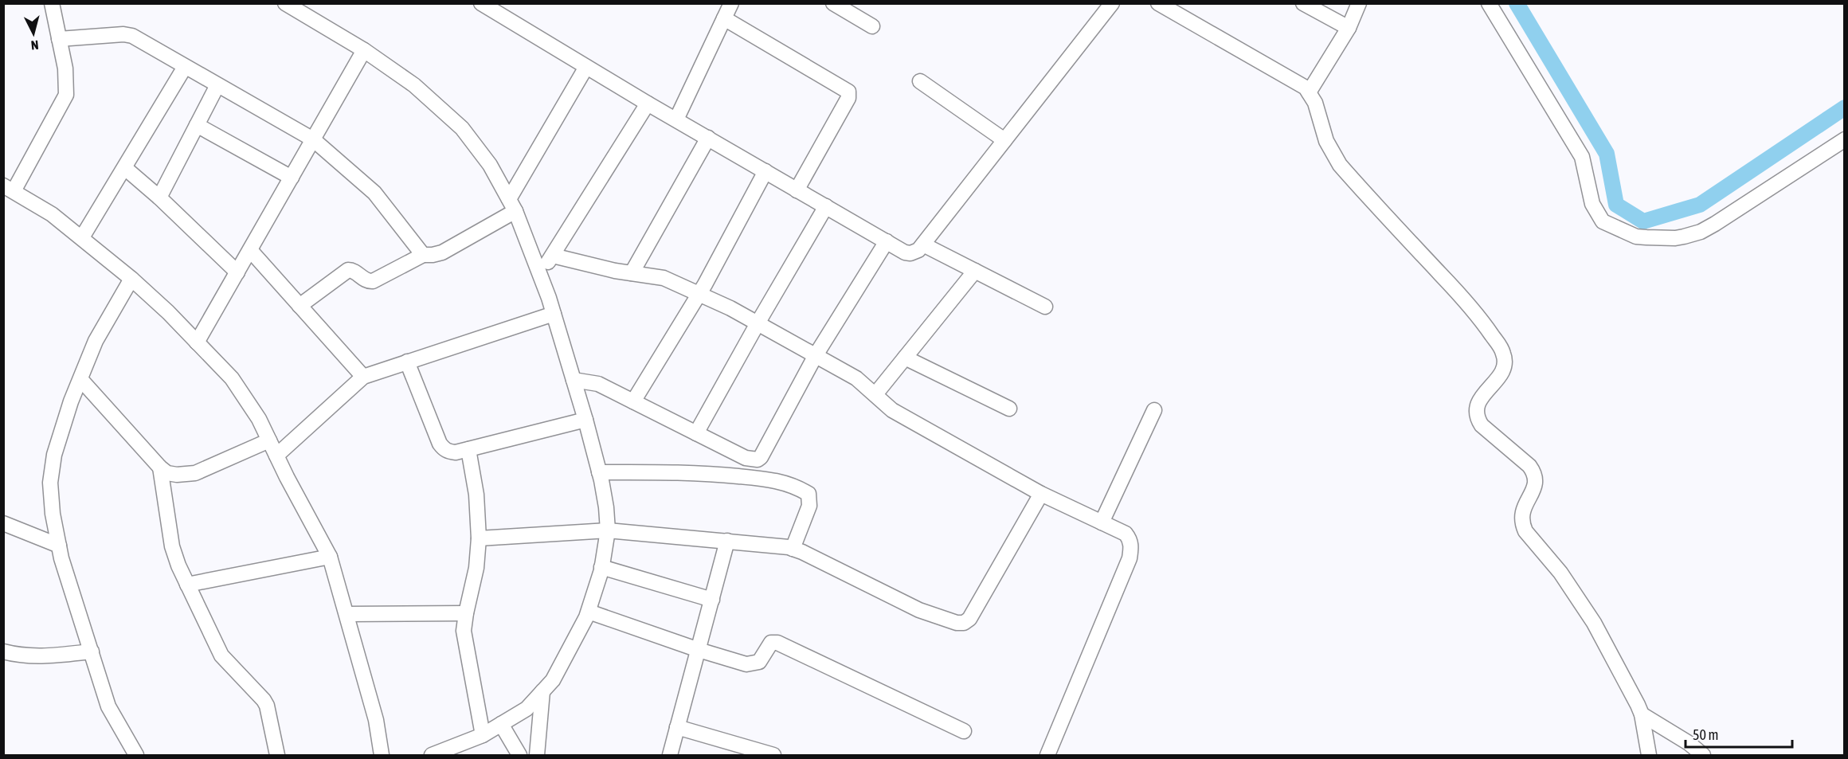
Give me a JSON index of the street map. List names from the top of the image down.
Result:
{
  "scale_bar": "50 m",
  "north": "bottom"
}
